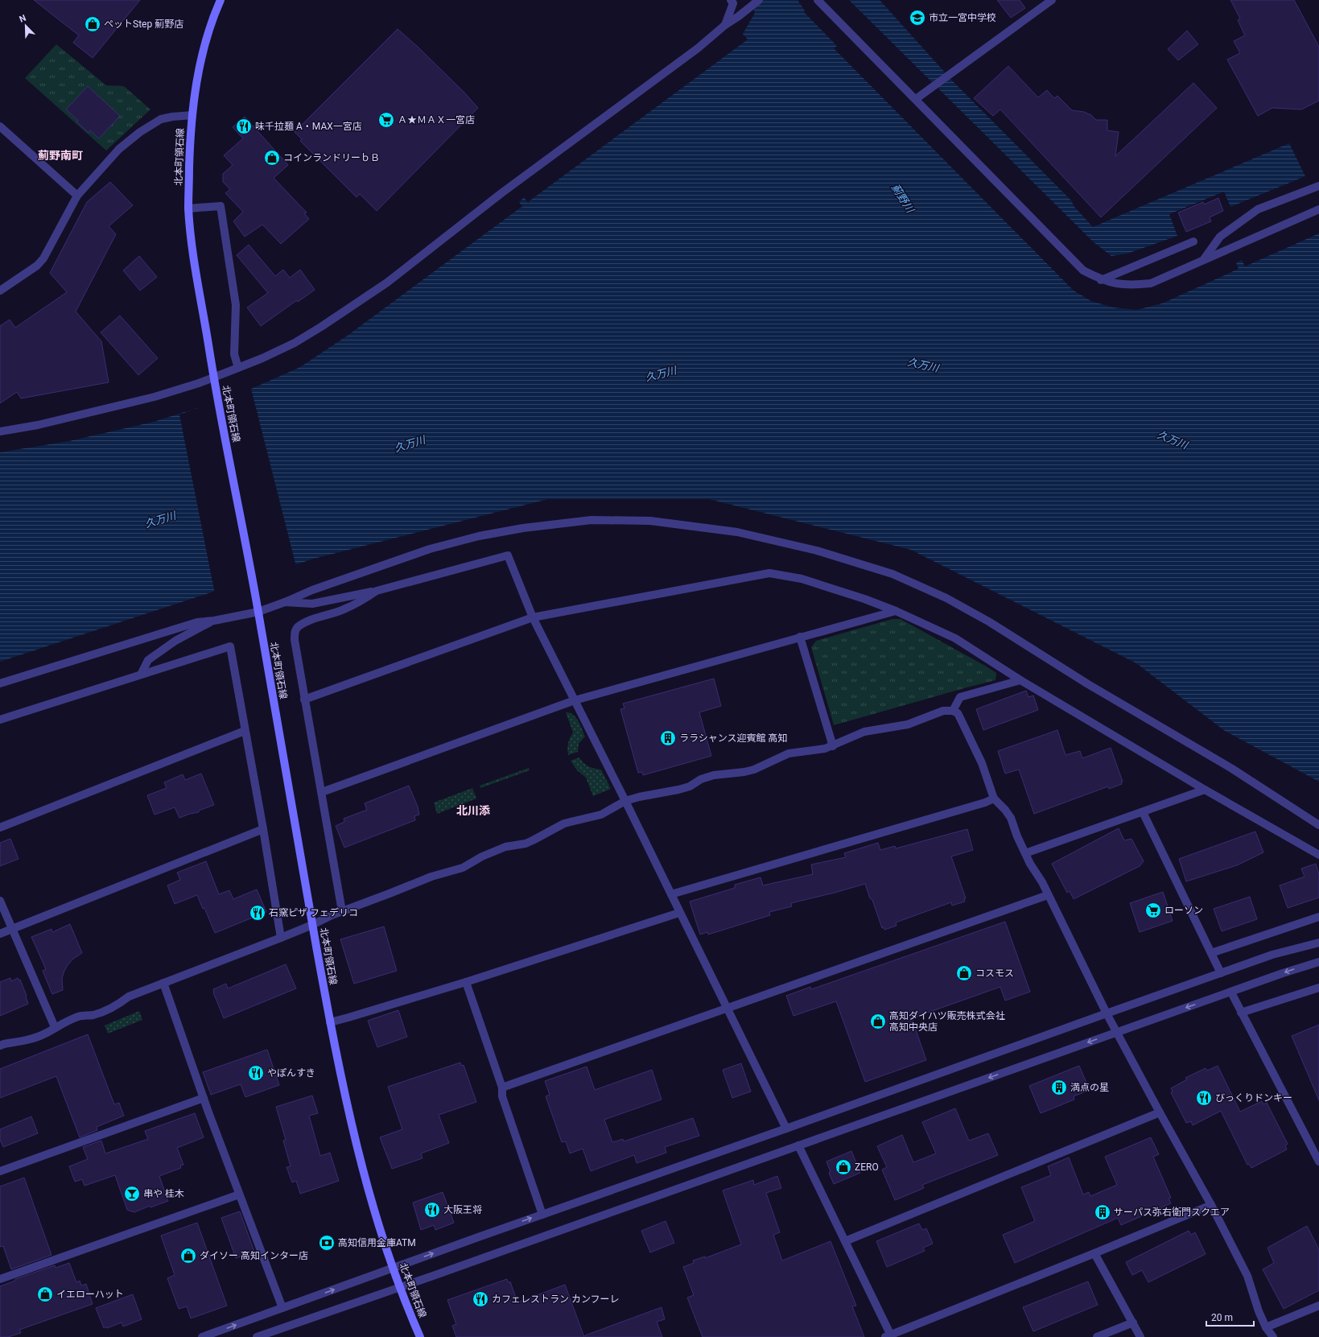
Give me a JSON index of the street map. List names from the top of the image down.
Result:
{
  "streets": {
    "main road": ["北本町領石線"]
  },
  "districts": ["薊野南町", "北川添"],
  "water": ["薊野川", "久万川"],
  "places": {
    "school or university": ["市立一宮中学校"],
    "shop": [
      "ペットStep 薊野店",
      "コインランドリーｂＢ",
      "コスモス",
      "高知ダイハツ販売株式会社 高知中央店",
      "ZERO",
      "ダイソー 高知インター店",
      "イエローハット"
    ],
    "supermarket": ["Ａ★ＭＡＸ一宮店", "ローソン"],
    "restaurant": [
      "味千拉麺 A・MAX一宮店",
      "石窯ピザ フェデリコ",
      "やぽんすき",
      "びっくりドンキー",
      "大阪王将",
      "カフェレストラン カンフーレ"
    ],
    "building": ["ララシャンス迎賓館 高知", "満点の星", "サーパス弥右衛門スクエア"],
    "bar": ["串や 桂木"],
    "bank": ["高知信用金庫ATM"]
  },
  "scale_bar": "20 m",
  "north": "top left"
}
